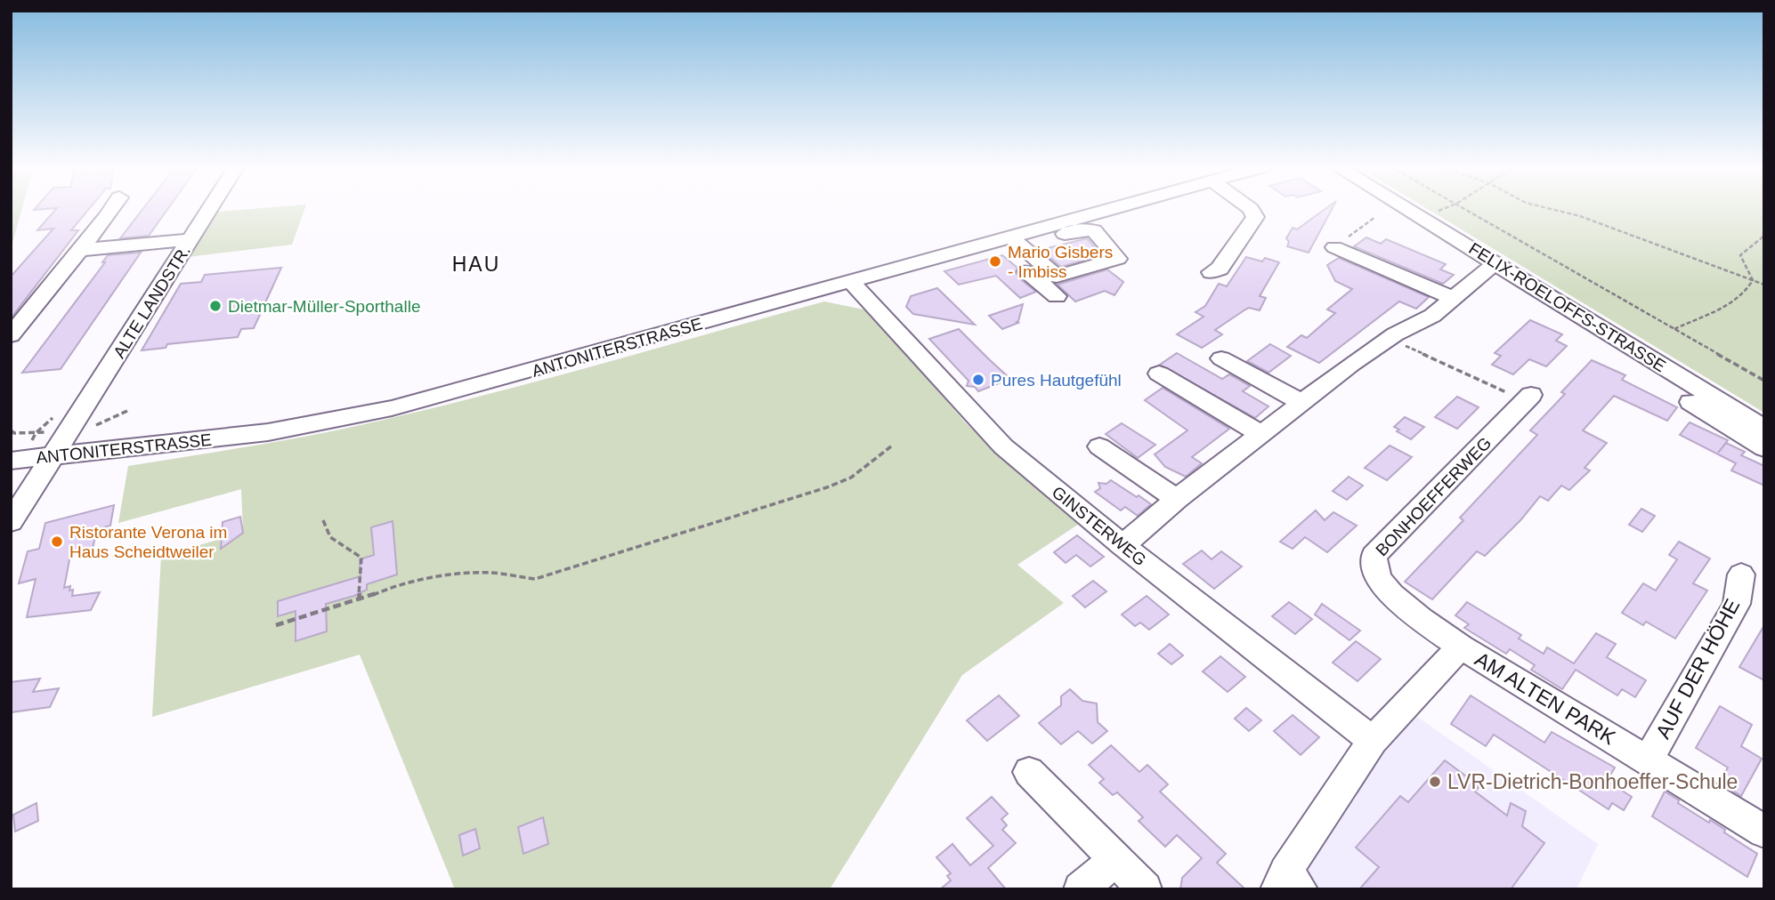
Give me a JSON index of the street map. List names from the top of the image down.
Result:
{
  "streets": {
    "street": [
      "ALTE LANDSTR.",
      "FELIX-ROELOFFS-STRASSE",
      "ANTONITERSTRASSE",
      "BONHOEFFERWEG",
      "GINSTERWEG",
      "AUF DER HÖHE",
      "AM ALTEN PARK"
    ]
  },
  "crossings": [
    ["ALTE LANDSTR.", "ANTONITERSTRASSE"],
    ["ANTONITERSTRASSE", "GINSTERWEG"],
    ["BONHOEFFERWEG", "AM ALTEN PARK"],
    ["GINSTERWEG", "AM ALTEN PARK"],
    ["AUF DER HÖHE", "AM ALTEN PARK"]
  ],
  "districts": ["HAU"],
  "places": [
    "Mario Gisbers - Imbiss",
    "Dietmar-Müller-Sporthalle",
    "Pures Hautgefühl",
    "Ristorante Verona im Haus Scheidtweiler",
    "LVR-Dietrich-Bonhoeffer-Schule"
  ]
}
